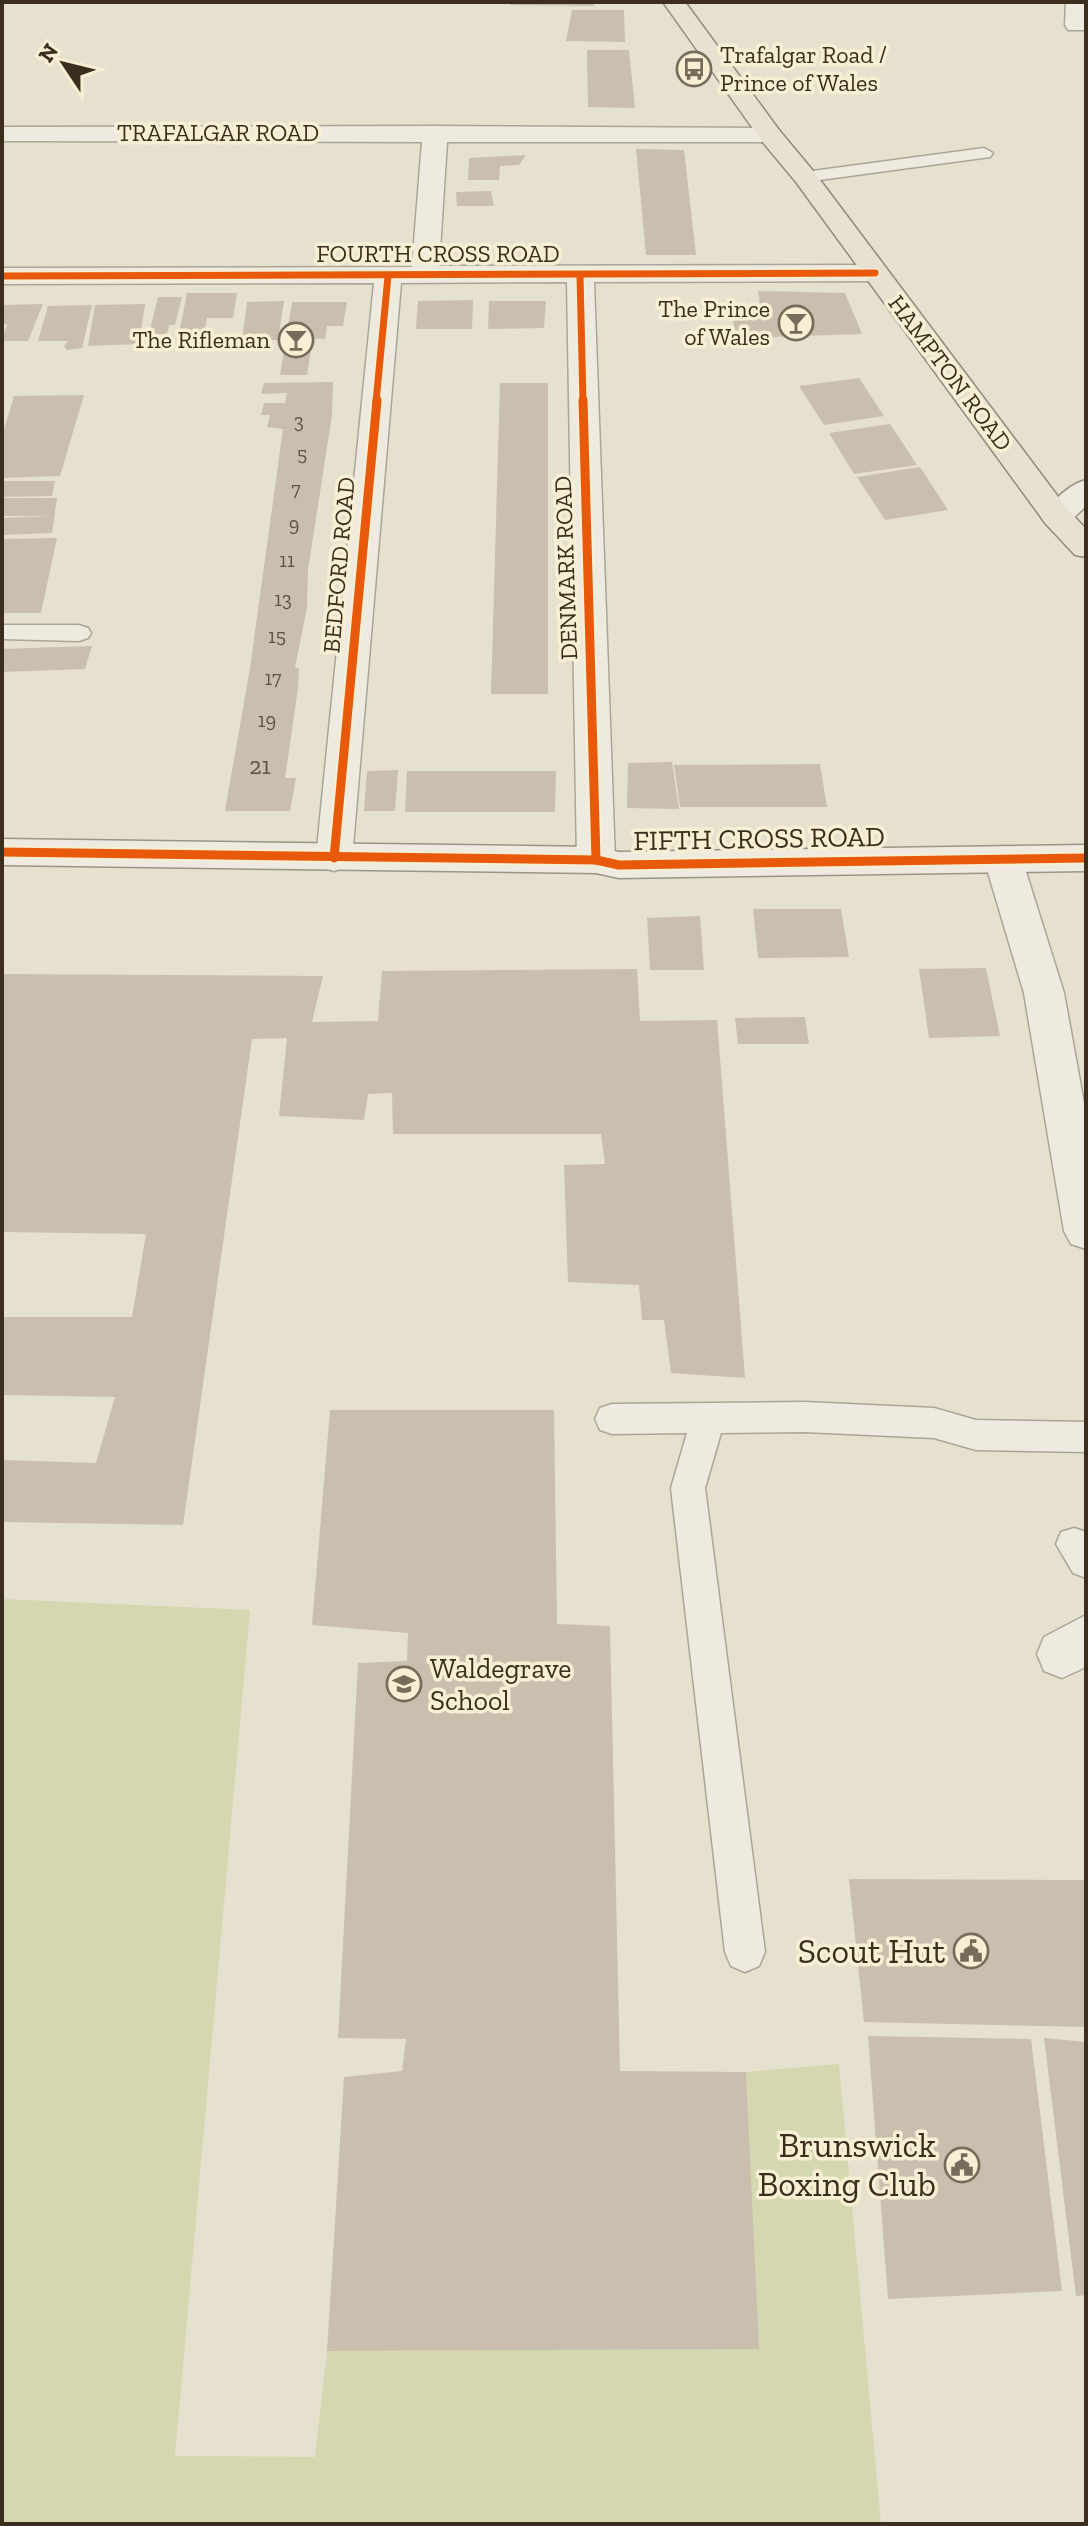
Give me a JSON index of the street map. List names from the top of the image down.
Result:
{
  "streets": {
    "main road": ["HAMPTON ROAD"],
    "street": [
      "TRAFALGAR ROAD",
      "FOURTH CROSS ROAD",
      "BEDFORD ROAD",
      "DENMARK ROAD",
      "FIFTH CROSS ROAD"
    ]
  },
  "crossings": [
    ["TRAFALGAR ROAD", "HAMPTON ROAD"],
    ["FOURTH CROSS ROAD", "HAMPTON ROAD"],
    ["FOURTH CROSS ROAD", "BEDFORD ROAD"],
    ["FOURTH CROSS ROAD", "DENMARK ROAD"],
    ["BEDFORD ROAD", "FIFTH CROSS ROAD"],
    ["DENMARK ROAD", "FIFTH CROSS ROAD"]
  ],
  "places": {
    "bus stop": ["Trafalgar Road / Prince of Wales"],
    "bar": ["The Prince of Wales", "The Rifleman"],
    "school or university": ["Waldegrave School"],
    "public building": ["Scout Hut", "Brunswick Boxing Club"]
  },
  "house_numbers": [
    "3",
    "5",
    "7",
    "9",
    "11",
    "13",
    "15",
    "17",
    "19",
    "21"
  ],
  "north": "top left"
}
